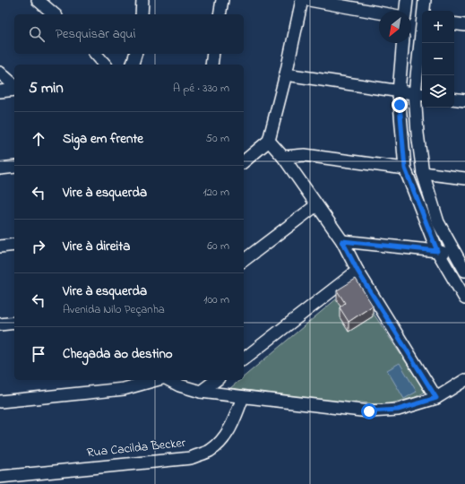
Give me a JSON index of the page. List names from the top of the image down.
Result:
{
  "streets": {
    "street": ["Rua Cacilda Becker"]
  },
  "north": "bottom left",
  "page": {
    "map_buttons": ["+", "−"],
    "search": "Pesquisar aqui",
    "heading": ["5 min", "A pé · 330 m"],
    "list": [
      ["Siga em frente", "50 m"],
      ["Vire à esquerda", "120 m"],
      ["Vire à direita", "60 m"],
      ["Vire à esquerda", "Avenida Nilo Peçanha", "100 m"],
      "Chegada ao destino"
    ]
  }
}
